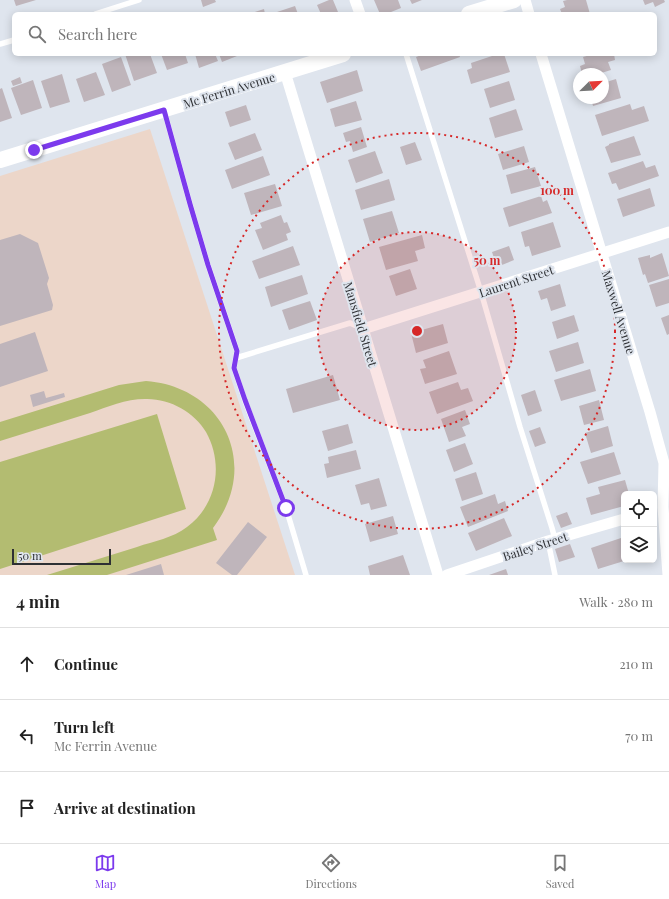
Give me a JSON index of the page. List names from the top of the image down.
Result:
{
  "streets": {
    "street": [
      "Mc Ferrin Avenue",
      "Laurent Street",
      "Maxwell Avenue",
      "Mansfield Street",
      "Bailey Street"
    ]
  },
  "crossings": [
    ["Mc Ferrin Avenue", "Mansfield Street"],
    ["Laurent Street", "Maxwell Avenue"],
    ["Laurent Street", "Mansfield Street"]
  ],
  "scale_bar": "50 m",
  "north": "top right",
  "page": {
    "search": "Search here",
    "scale": "50 m",
    "heading": ["4 min", "Walk · 280 m"],
    "list": [
      ["Continue", "210 m"],
      ["Turn left", "Mc Ferrin Avenue", "70 m"],
      "Arrive at destination"
    ],
    "nav": ["Map", "Directions", "Saved"]
  },
  "rings": ["100 m", "50 m"]
}
